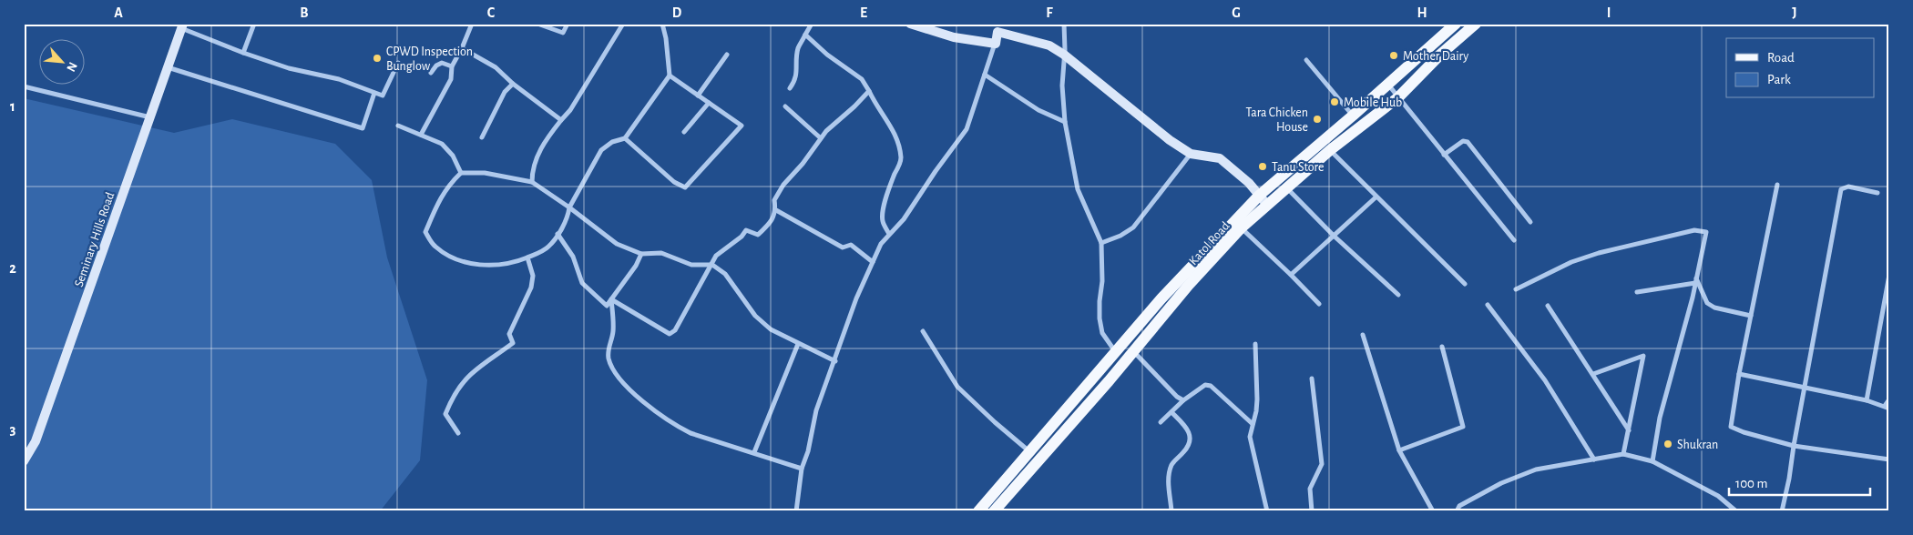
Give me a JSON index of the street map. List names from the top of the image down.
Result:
{
  "streets": {
    "main road": ["Katol Road"],
    "street": ["Seminary Hills Road"]
  },
  "places": [
    "Mother Dairy",
    "CPWD Inspection Bunglow",
    "Mobile Hub",
    "Tara Chicken House",
    "Tanu Store",
    "Shukran"
  ],
  "legend": ["Road", "Park"],
  "scale_bar": "100 m",
  "north": "bottom right",
  "grid": {
    "columns": [
      "A",
      "B",
      "C",
      "D",
      "E",
      "F",
      "G",
      "H",
      "I",
      "J"
    ],
    "rows": ["1", "2", "3"]
  }
}
